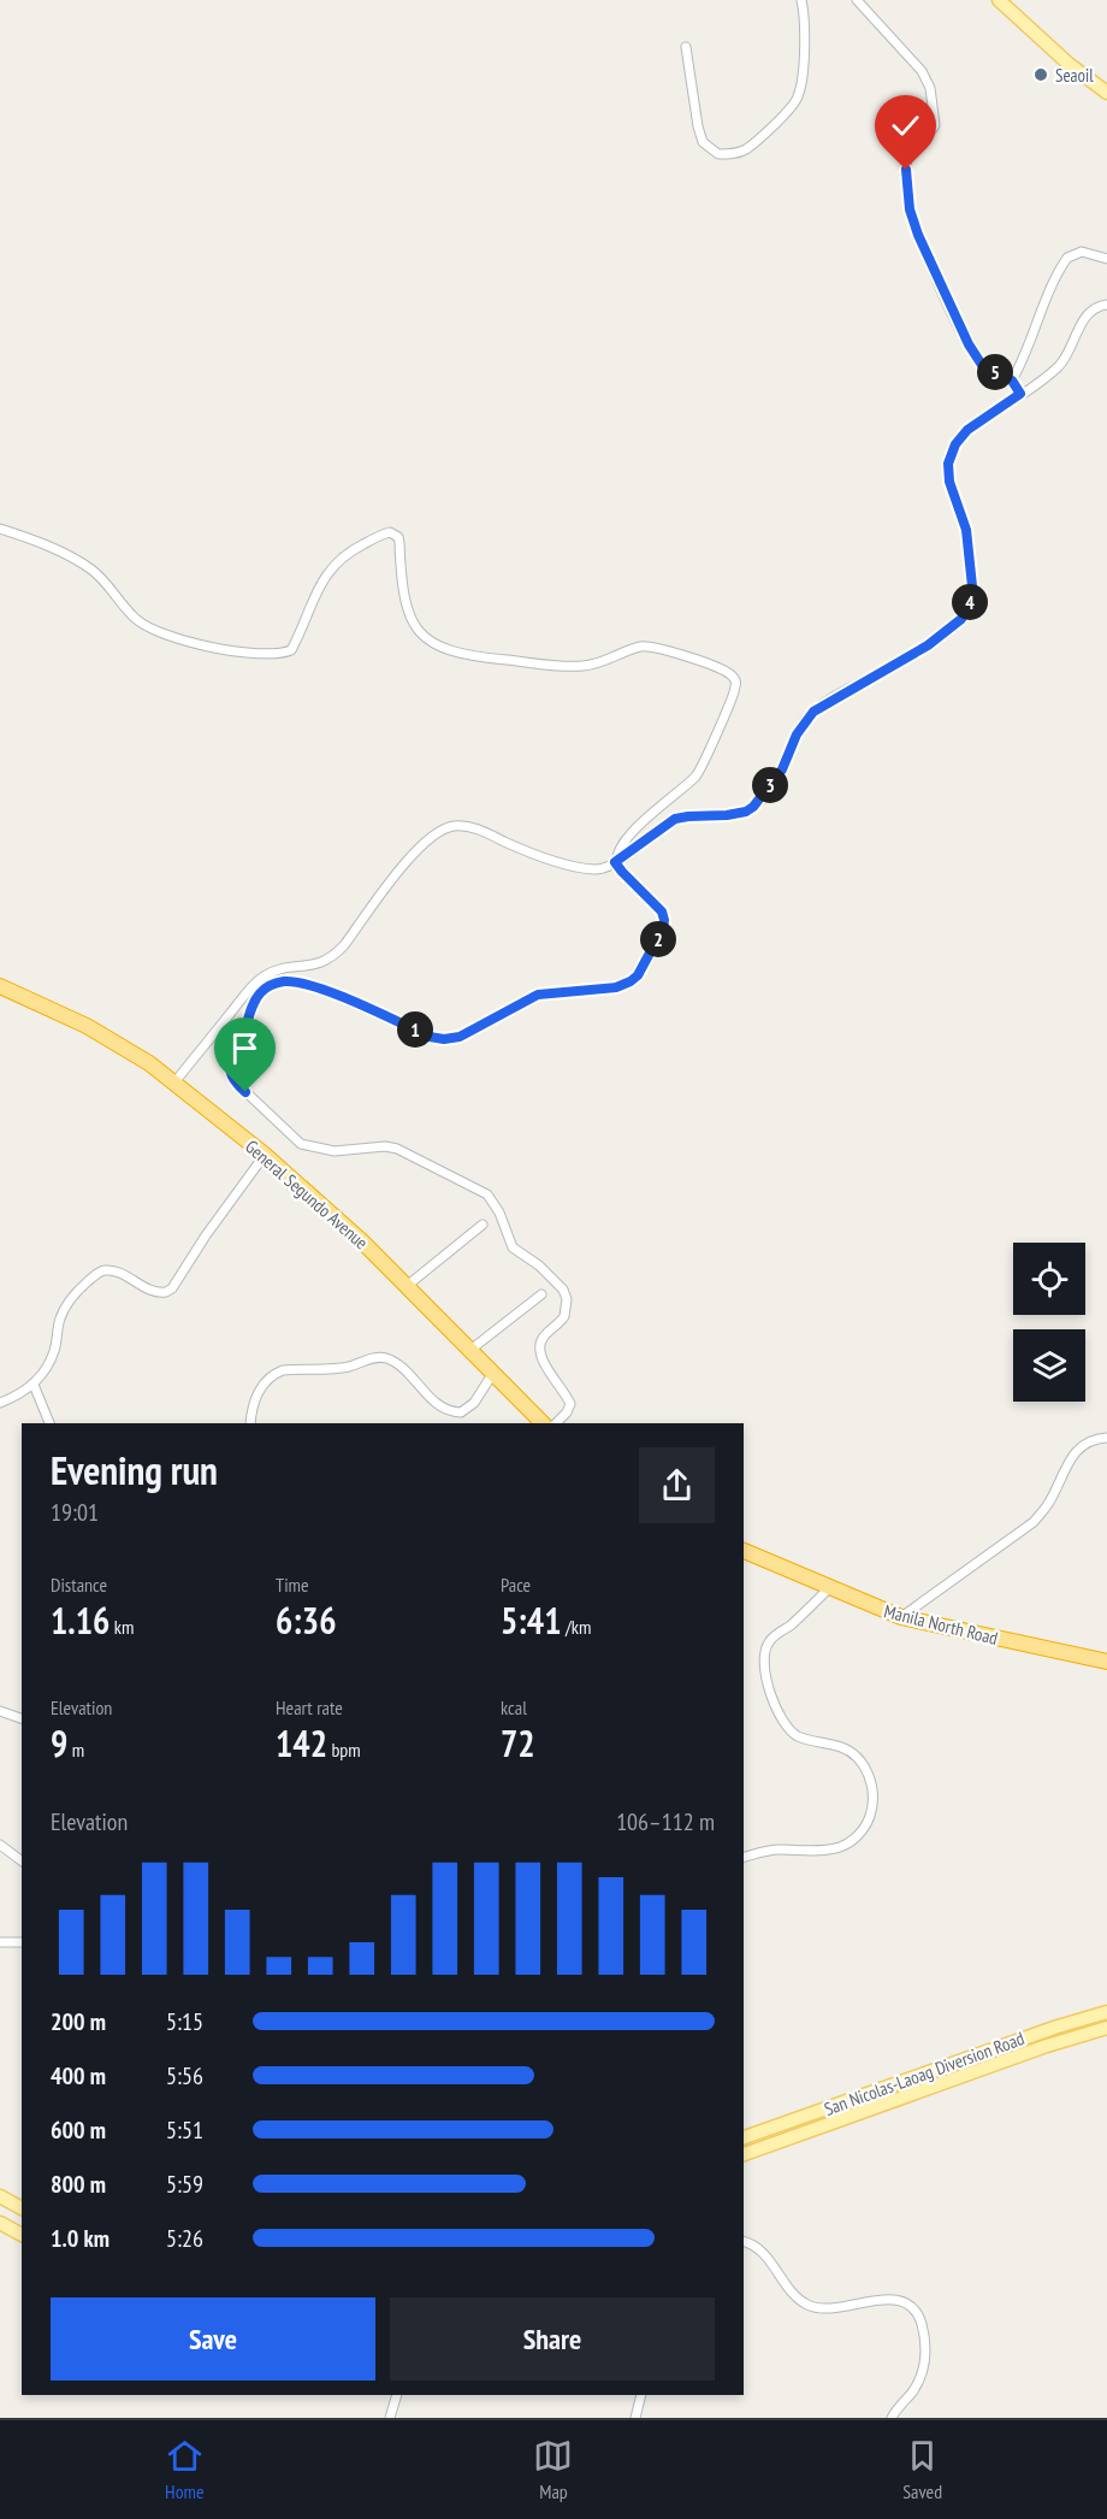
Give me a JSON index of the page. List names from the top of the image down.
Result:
{
  "streets": {
    "highway": ["General Segundo Avenue", "Manila North Road"],
    "main road": ["San Nicolas-Laoag Diversion Road"]
  },
  "places": ["Seaoil"],
  "page": {
    "pins": [
      "5",
      "4",
      "3",
      "2",
      "1"
    ],
    "heading": ["Evening run", "19:01"],
    "stats": [
      ["Distance", "1.16 km"],
      ["Time", "6:36"],
      ["Pace", "5:41 /km"],
      ["Elevation", "9 m"],
      ["Heart rate", "142 bpm"],
      ["kcal", "72"]
    ],
    "chart": ["Elevation", "106–112 m"],
    "list": [
      {
        "name": "200 m",
        "note": "5:15"
      },
      {
        "name": "400 m",
        "note": "5:56"
      },
      {
        "name": "600 m",
        "note": "5:51"
      },
      {
        "name": "800 m",
        "note": "5:59"
      },
      {
        "name": "1.0 km",
        "note": "5:26"
      }
    ],
    "buttons": ["Save", "Share"],
    "tabs": ["Home", "Map", "Saved"]
  }
}
